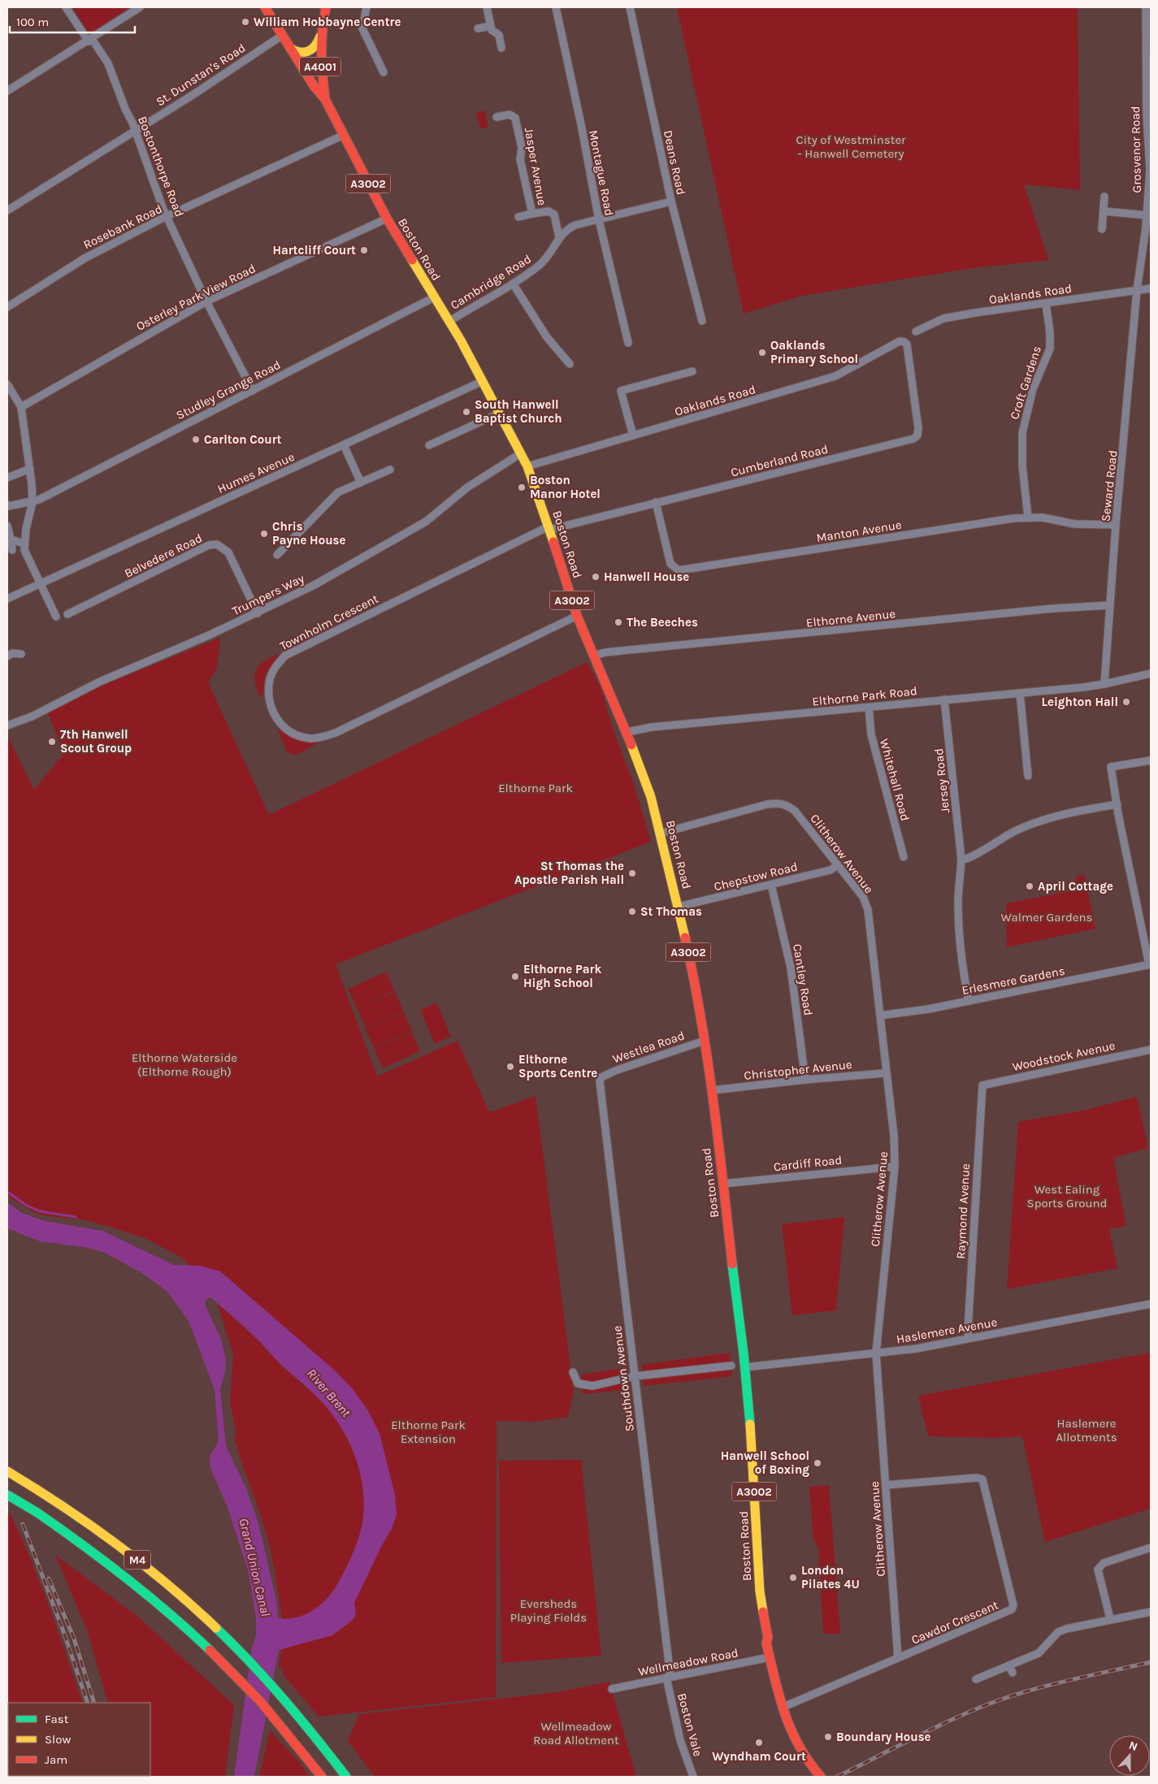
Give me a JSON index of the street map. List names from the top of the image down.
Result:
{
  "streets": {
    "main road": [
      "A4001",
      "A3002",
      "Boston Road",
      "M4"
    ],
    "street": [
      "St. Dunstan's Road",
      "Grosvenor Road",
      "Deans Road",
      "Bostonthorpe Road",
      "Jasper Avenue",
      "Montague Road",
      "Rosebank Road",
      "Cambridge Road",
      "Oaklands Road",
      "Osterley Park View Road",
      "Croft Gardens",
      "Studley Grange Road",
      "Cumberland Road",
      "Humes Avenue",
      "Seward Road",
      "Manton Avenue",
      "Belvedere Road",
      "Trumpers Way",
      "Elthorne Avenue",
      "Townholm Crescent",
      "Elthorne Park Road",
      "Whitehall Road",
      "Jersey Road",
      "Clitherow Avenue",
      "Chepstow Road",
      "Cantley Road",
      "Erlesmere Gardens",
      "Westlea Road",
      "Woodstock Avenue",
      "Christopher Avenue",
      "Cardiff Road",
      "Raymond Avenue",
      "Haslemere Avenue",
      "Southdown Avenue",
      "Cawdor Crescent",
      "Wellmeadow Road",
      "Boston Vale"
    ]
  },
  "crossings": [
    ["St. Dunstan's Road", "Bostonthorpe Road"],
    ["St. Dunstan's Road", "A3002"],
    ["Grosvenor Road", "Oaklands Road"],
    ["Grosvenor Road", "Seward Road"],
    ["Deans Road", "Cambridge Road"],
    ["Bostonthorpe Road", "Rosebank Road"],
    ["Bostonthorpe Road", "Osterley Park View Road"],
    ["Bostonthorpe Road", "Studley Grange Road"],
    ["Jasper Avenue", "Cambridge Road"],
    ["Montague Road", "Cambridge Road"],
    ["A3002", "Boston Road"],
    ["A3002", "Cawdor Crescent"],
    ["Rosebank Road", "Boston Road"],
    ["Boston Road", "Cambridge Road"],
    ["Boston Road", "Oaklands Road"],
    ["Boston Road", "Osterley Park View Road"],
    ["Boston Road", "Studley Grange Road"],
    ["Boston Road", "Cumberland Road"],
    ["Boston Road", "Humes Avenue"],
    ["Boston Road", "Trumpers Way"],
    ["Boston Road", "Elthorne Avenue"],
    ["Boston Road", "Townholm Crescent"],
    ["Boston Road", "Elthorne Park Road"],
    ["Boston Road", "Clitherow Avenue"],
    ["Boston Road", "Chepstow Road"],
    ["Boston Road", "Westlea Road"],
    ["Boston Road", "Christopher Avenue"],
    ["Boston Road", "Cardiff Road"],
    ["Boston Road", "Haslemere Avenue"],
    ["Boston Road", "Cawdor Crescent"],
    ["Boston Road", "Wellmeadow Road"],
    ["Oaklands Road", "Croft Gardens"],
    ["Oaklands Road", "Cumberland Road"],
    ["Oaklands Road", "Seward Road"],
    ["Croft Gardens", "Manton Avenue"],
    ["Cumberland Road", "Manton Avenue"],
    ["Cumberland Road", "Townholm Crescent"],
    ["Seward Road", "Manton Avenue"],
    ["Seward Road", "Elthorne Avenue"],
    ["Seward Road", "Elthorne Park Road"],
    ["Belvedere Road", "Trumpers Way"],
    ["Elthorne Park Road", "Whitehall Road"],
    ["Elthorne Park Road", "Jersey Road"],
    ["Jersey Road", "Erlesmere Gardens"],
    ["Clitherow Avenue", "Chepstow Road"],
    ["Clitherow Avenue", "Erlesmere Gardens"],
    ["Clitherow Avenue", "Christopher Avenue"],
    ["Clitherow Avenue", "Cardiff Road"],
    ["Clitherow Avenue", "Haslemere Avenue"],
    ["Clitherow Avenue", "Cawdor Crescent"],
    ["Chepstow Road", "Cantley Road"],
    ["Cantley Road", "Christopher Avenue"],
    ["Westlea Road", "Southdown Avenue"],
    ["Woodstock Avenue", "Raymond Avenue"],
    ["Raymond Avenue", "Haslemere Avenue"],
    ["Southdown Avenue", "Wellmeadow Road"],
    ["Southdown Avenue", "Boston Vale"],
    ["Wellmeadow Road", "Boston Vale"]
  ],
  "water": ["River Brent", "Grand Union Canal"],
  "parks": [
    "City of Westminster - Hanwell Cemetery",
    "Elthorne Park",
    "Walmer Gardens",
    "Elthorne Waterside (Elthorne Rough)",
    "West Ealing Sports Ground",
    "Haslemere Allotments",
    "Elthorne Park Extension",
    "Eversheds Playing Fields",
    "Wellmeadow Road Allotment"
  ],
  "places": [
    "William Hobbayne Centre",
    "Hartcliff Court",
    "Oaklands Primary School",
    "South Hanwell Baptist Church",
    "Carlton Court",
    "Boston Manor Hotel",
    "Chris Payne House",
    "Hanwell House",
    "The Beeches",
    "Leighton Hall",
    "7th Hanwell Scout Group",
    "St Thomas the Apostle Parish Hall",
    "April Cottage",
    "St Thomas",
    "Elthorne Park High School",
    "Elthorne Sports Centre",
    "Hanwell School of Boxing",
    "London Pilates 4U",
    "Boundary House",
    "Wyndham Court"
  ],
  "legend": ["Fast", "Slow", "Jam"],
  "scale_bar": "100 m",
  "north": "top"
}
